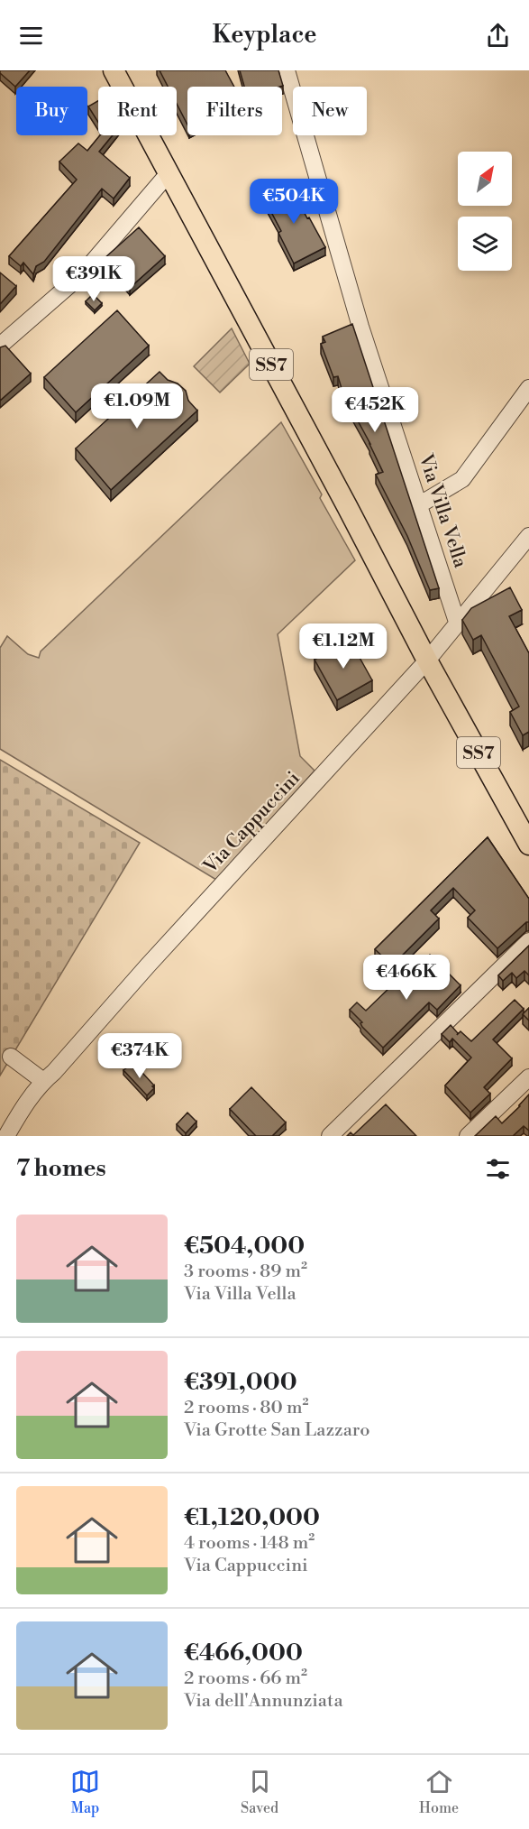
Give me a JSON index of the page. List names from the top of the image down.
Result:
{
  "streets": {
    "main road": ["SS7"],
    "street": ["Via Villa Vella", "Via Cappuccini"]
  },
  "crossings": [
    ["SS7", "Via Cappuccini"],
    ["Via Villa Vella", "Via Cappuccini"]
  ],
  "north": "top right",
  "page": {
    "header": "Keyplace",
    "chip": [
      "Buy",
      "Rent",
      "Filters",
      "New"
    ],
    "price": [
      "€504K",
      "€391K",
      "€1.09M",
      "€452K",
      "€1.12M",
      "€466K",
      "€374K"
    ],
    "heading": "7 homes",
    "list": [
      {
        "name": "€504,000",
        "note": "3 rooms · 89 m² · Via Villa Vella"
      },
      {
        "name": "€391,000",
        "note": "2 rooms · 80 m² · Via Grotte San Lazzaro"
      },
      {
        "name": "€1,120,000",
        "note": "4 rooms · 148 m² · Via Cappuccini"
      },
      {
        "name": "€466,000",
        "note": "2 rooms · 66 m² · Via dell'Annunziata"
      }
    ],
    "tabs": ["Map", "Saved", "Home"]
  }
}
